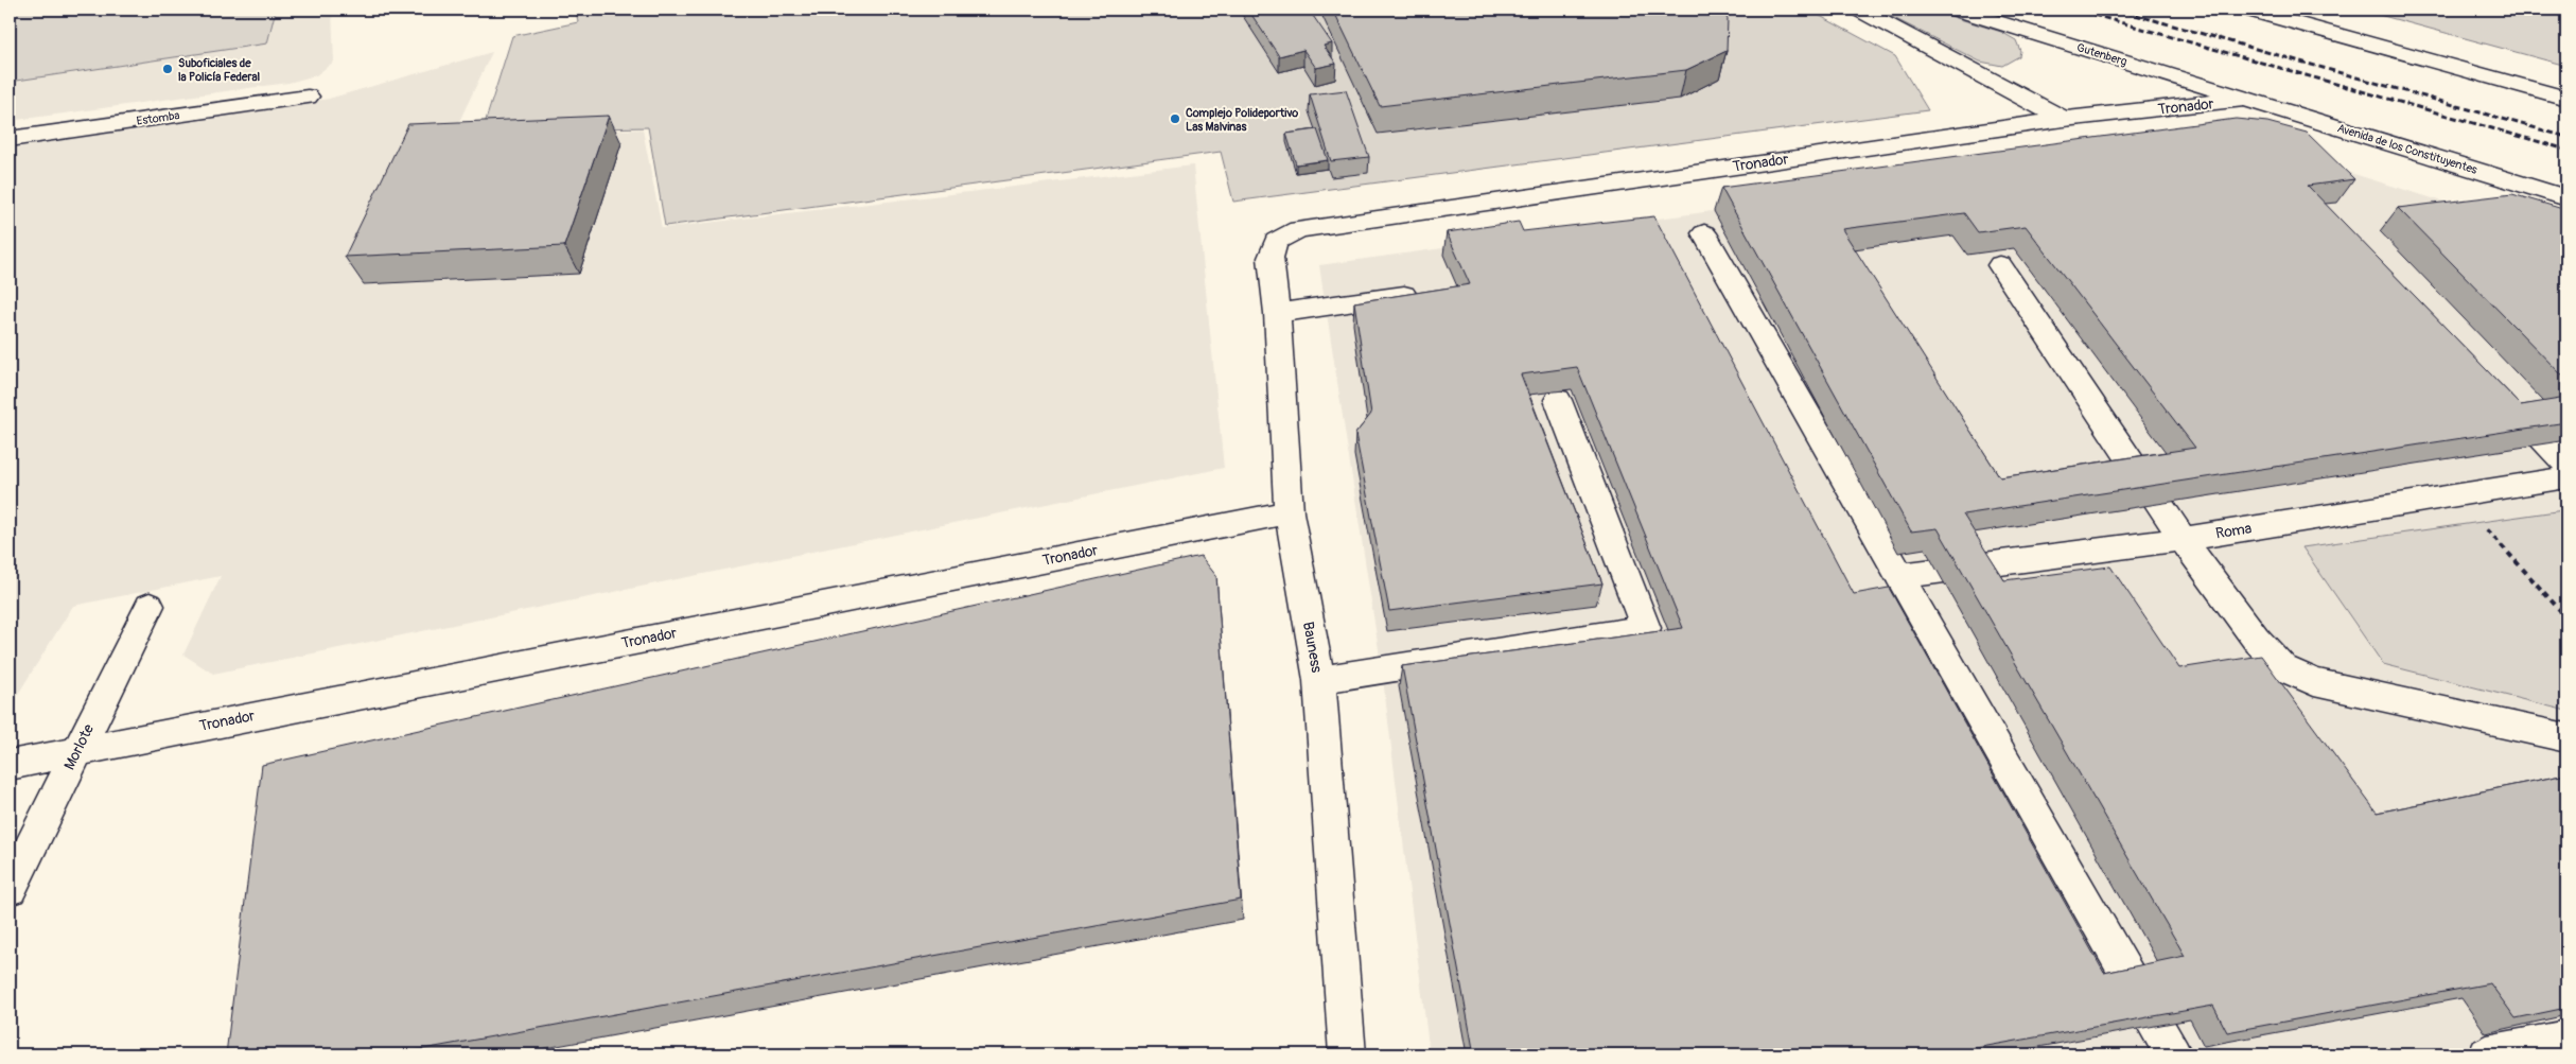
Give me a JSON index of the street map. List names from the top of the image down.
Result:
{
  "streets": {
    "street": [
      "Gutenberg",
      "Tronador",
      "Estomba",
      "Avenida de los Constituyentes",
      "Roma",
      "Bauness",
      "Morlote"
    ]
  },
  "crossings": [
    ["Gutenberg", "Tronador"],
    ["Gutenberg", "Avenida de los Constituyentes"],
    ["Tronador", "Avenida de los Constituyentes"],
    ["Tronador", "Bauness"],
    ["Tronador", "Morlote"]
  ],
  "places": ["Suboficiales de la Policía Federal", "Complejo Polideportivo Las Malvinas"]
}
